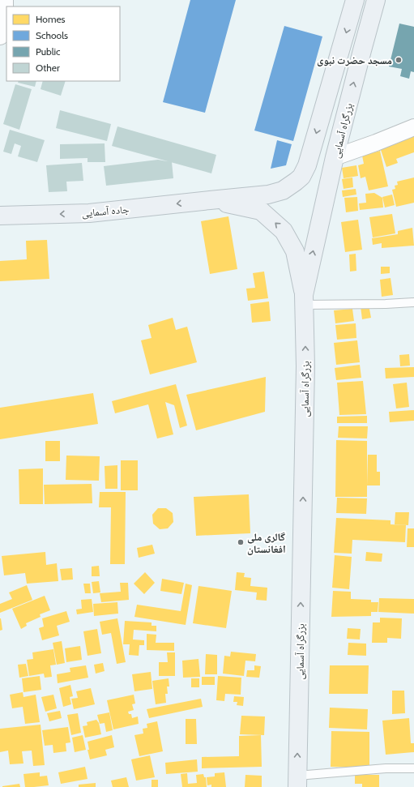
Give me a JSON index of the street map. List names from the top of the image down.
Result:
{
  "streets": {
    "highway": ["بزرگراه آسمایی", "جاده آسمایی"]
  },
  "one_way": ["بزرگراه آسمایی", "جاده آسمایی"],
  "places": ["مسجد حضرت نبوی", "گالری ملی افغانستان"],
  "legend": [
    "Homes",
    "Schools",
    "Public",
    "Other"
  ]
}
